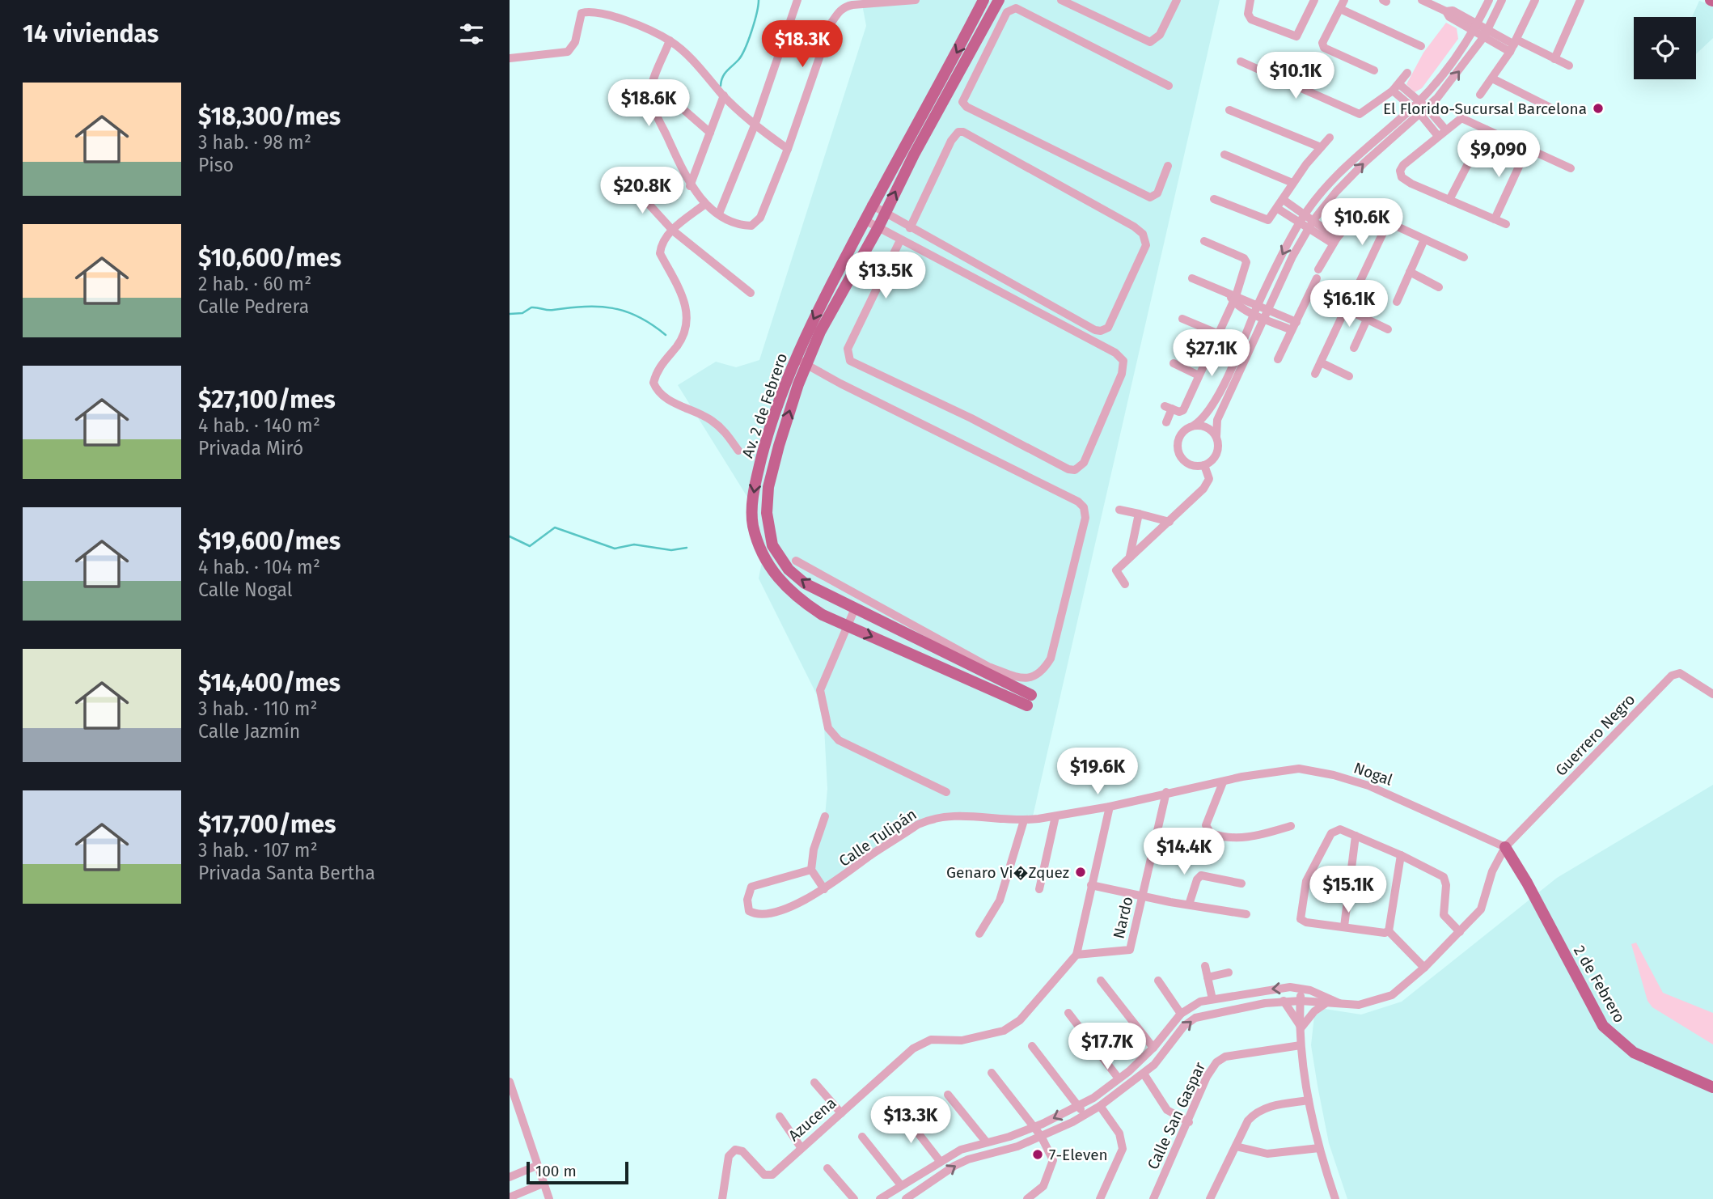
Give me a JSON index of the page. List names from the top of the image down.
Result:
{
  "streets": {
    "main road": ["Av. 2 de Febrero", "2 de Febrero"],
    "street": [
      "Guerrero Negro",
      "Nogal",
      "Calle Tulipán",
      "Nardo",
      "Calle San Gaspar",
      "Azucena"
    ]
  },
  "crossings": [
    ["Guerrero Negro", "Nogal"],
    ["Guerrero Negro", "2 de Febrero"],
    ["Nogal", "Calle Tulipán"],
    ["Nogal", "Nardo"],
    ["Nogal", "2 de Febrero"],
    ["Nardo", "Azucena"]
  ],
  "places": ["El Florido-Sucursal Barcelona", "Genaro Vi�Zquez", "7-Eleven"],
  "scale_bar": "100 m",
  "page": {
    "heading": "14 viviendas",
    "price": [
      "$18.3K",
      "$10.1K",
      "$18.6K",
      "$9,090",
      "$20.8K",
      "$10.6K",
      "$13.5K",
      "$16.1K",
      "$27.1K",
      "$19.6K",
      "$14.4K",
      "$15.1K",
      "$17.7K",
      "$13.3K"
    ],
    "list": [
      {
        "name": "$18,300/mes",
        "note": "3 hab. · 98 m² · Piso"
      },
      {
        "name": "$10,600/mes",
        "note": "2 hab. · 60 m² · Calle Pedrera"
      },
      {
        "name": "$27,100/mes",
        "note": "4 hab. · 140 m² · Privada Miró"
      },
      {
        "name": "$19,600/mes",
        "note": "4 hab. · 104 m² · Calle Nogal"
      },
      {
        "name": "$14,400/mes",
        "note": "3 hab. · 110 m² · Calle Jazmín"
      },
      {
        "name": "$17,700/mes",
        "note": "3 hab. · 107 m² · Privada Santa Bertha"
      }
    ],
    "scale": "100 m"
  }
}
